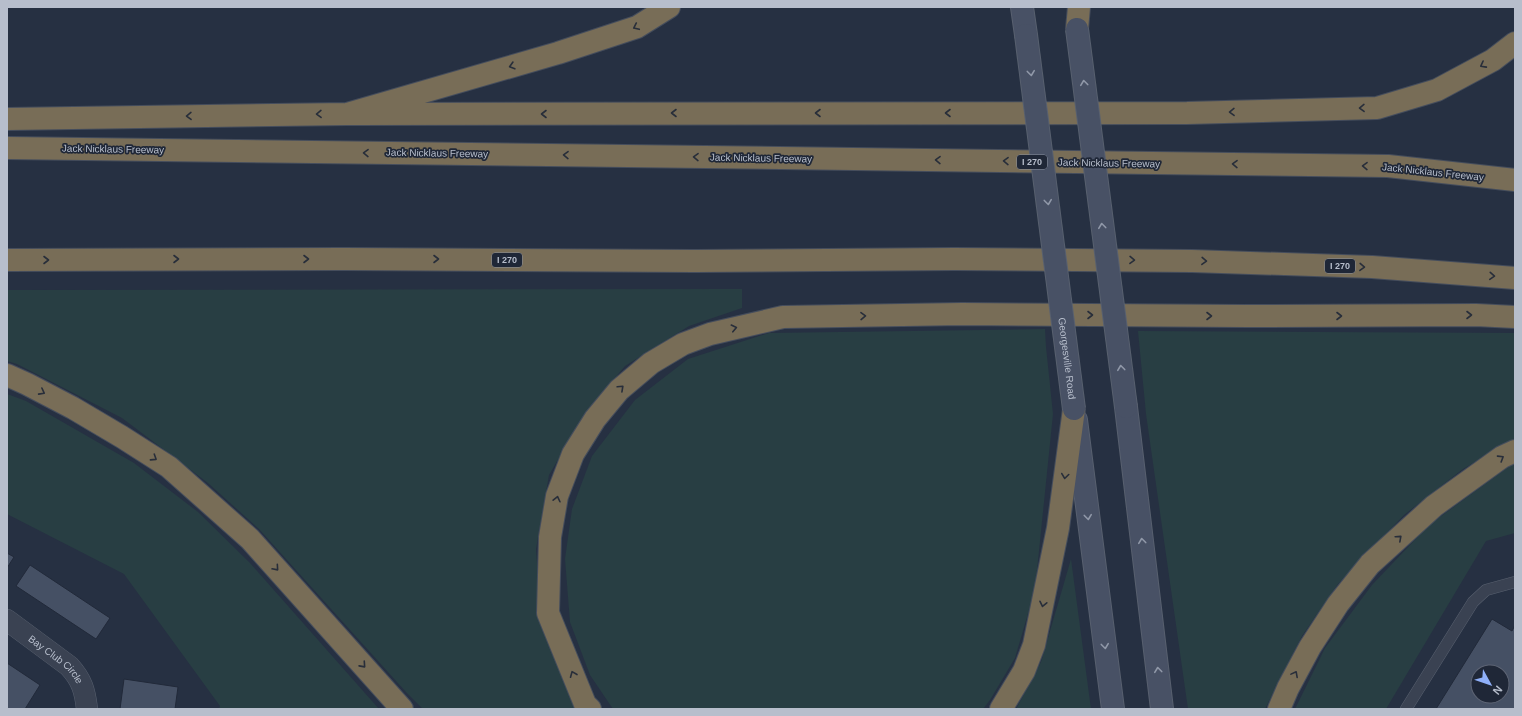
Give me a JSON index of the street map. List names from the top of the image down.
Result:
{
  "streets": {
    "highway": ["Jack Nicklaus Freeway", "I 270"],
    "main road": ["Georgesville Road"],
    "street": ["Bay Club Circle"]
  },
  "north": "bottom right"
}
